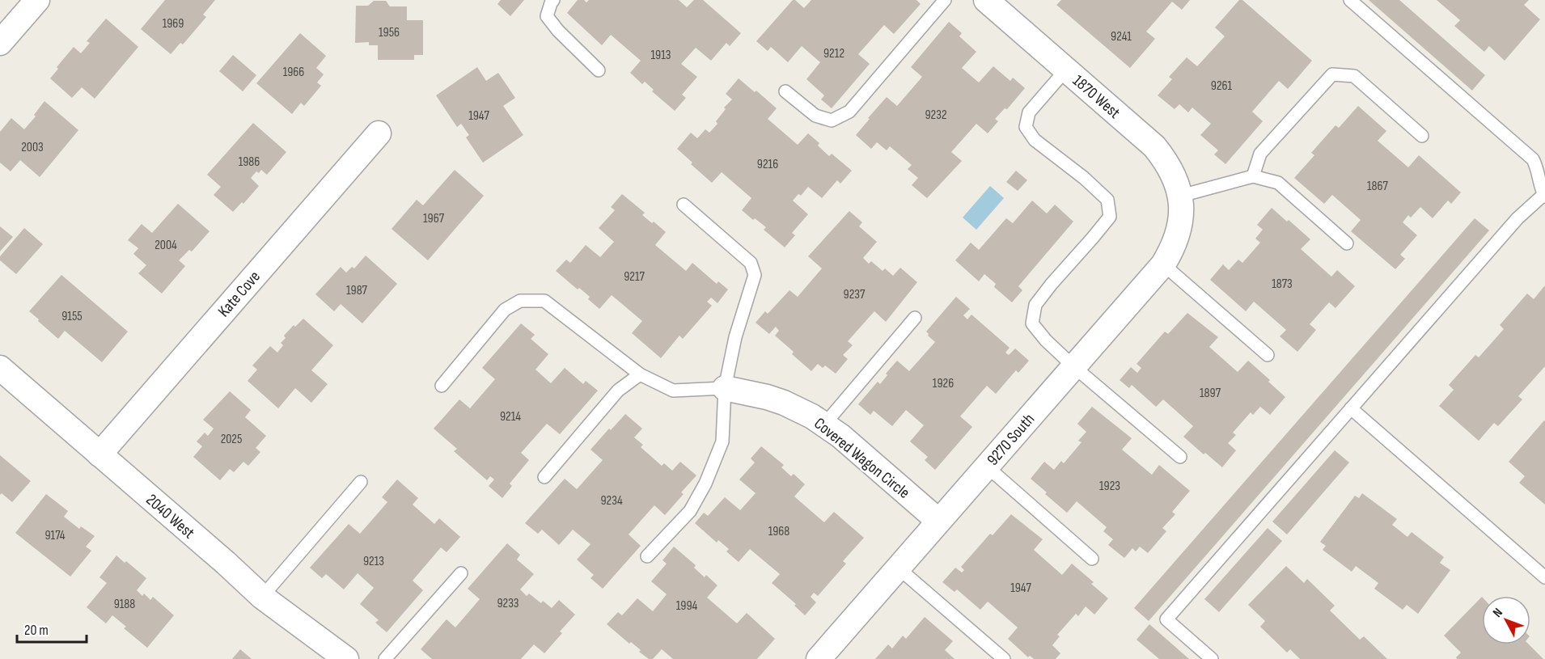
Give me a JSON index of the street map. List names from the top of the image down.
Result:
{
  "streets": {
    "street": [
      "1870 West",
      "Kate Cove",
      "9270 South",
      "Covered Wagon Circle",
      "2040 West"
    ]
  },
  "crossings": [
    ["1870 West", "9270 South"],
    ["Kate Cove", "2040 West"],
    ["9270 South", "Covered Wagon Circle"]
  ],
  "house_numbers": [
    "1969",
    "1956",
    "9241",
    "9212",
    "1913",
    "1966",
    "9261",
    "9232",
    "1947",
    "2003",
    "1986",
    "9216",
    "1867",
    "1967",
    "2004",
    "9217",
    "1873",
    "1987",
    "9237",
    "9155",
    "1926",
    "1897",
    "9214",
    "2025",
    "1923",
    "9234",
    "1968",
    "9174",
    "9213",
    "1947",
    "9233",
    "9188",
    "1994"
  ],
  "scale_bar": "20 m",
  "north": "top left"
}
